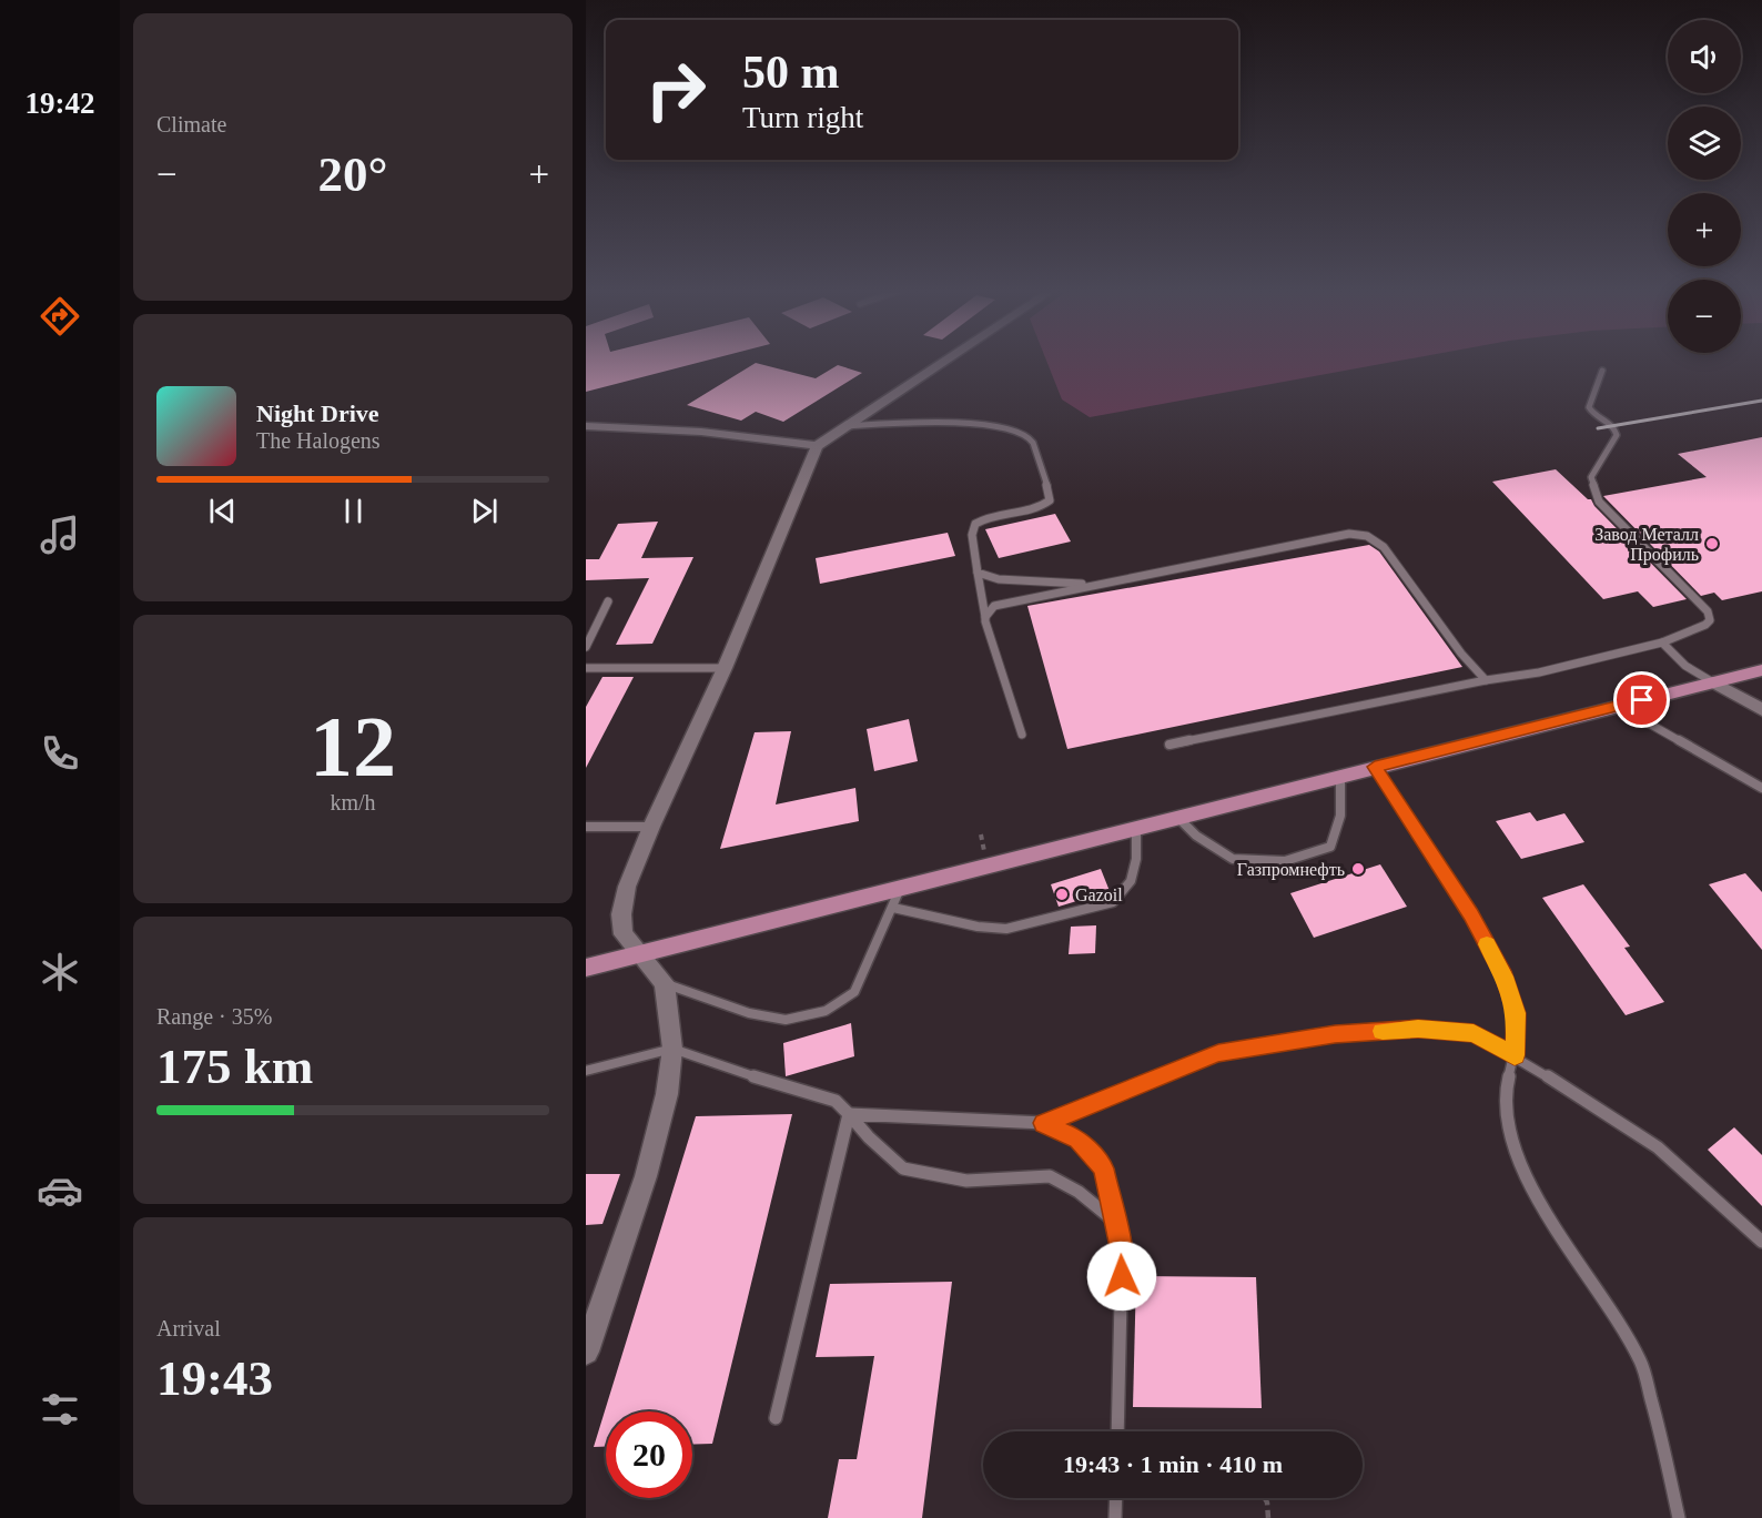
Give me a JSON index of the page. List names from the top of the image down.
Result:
{
  "places": ["Завод Металл Профиль", "Газпромнефть", "Gazoil"],
  "page": {
    "tabs": "19:42",
    "tile": [
      "Climate",
      ["12", "km/h"],
      ["Range · 35%", "175 km"],
      ["Arrival", "19:43"]
    ],
    "map_buttons": ["+", "−"],
    "turn": ["50 m", "Turn right"],
    "heat": ["−", "20°", "+"],
    "song": ["Night Drive", "The Halogens"],
    "limit": "20",
    "trip": "19:43 · 1 min · 410 m"
  }
}
